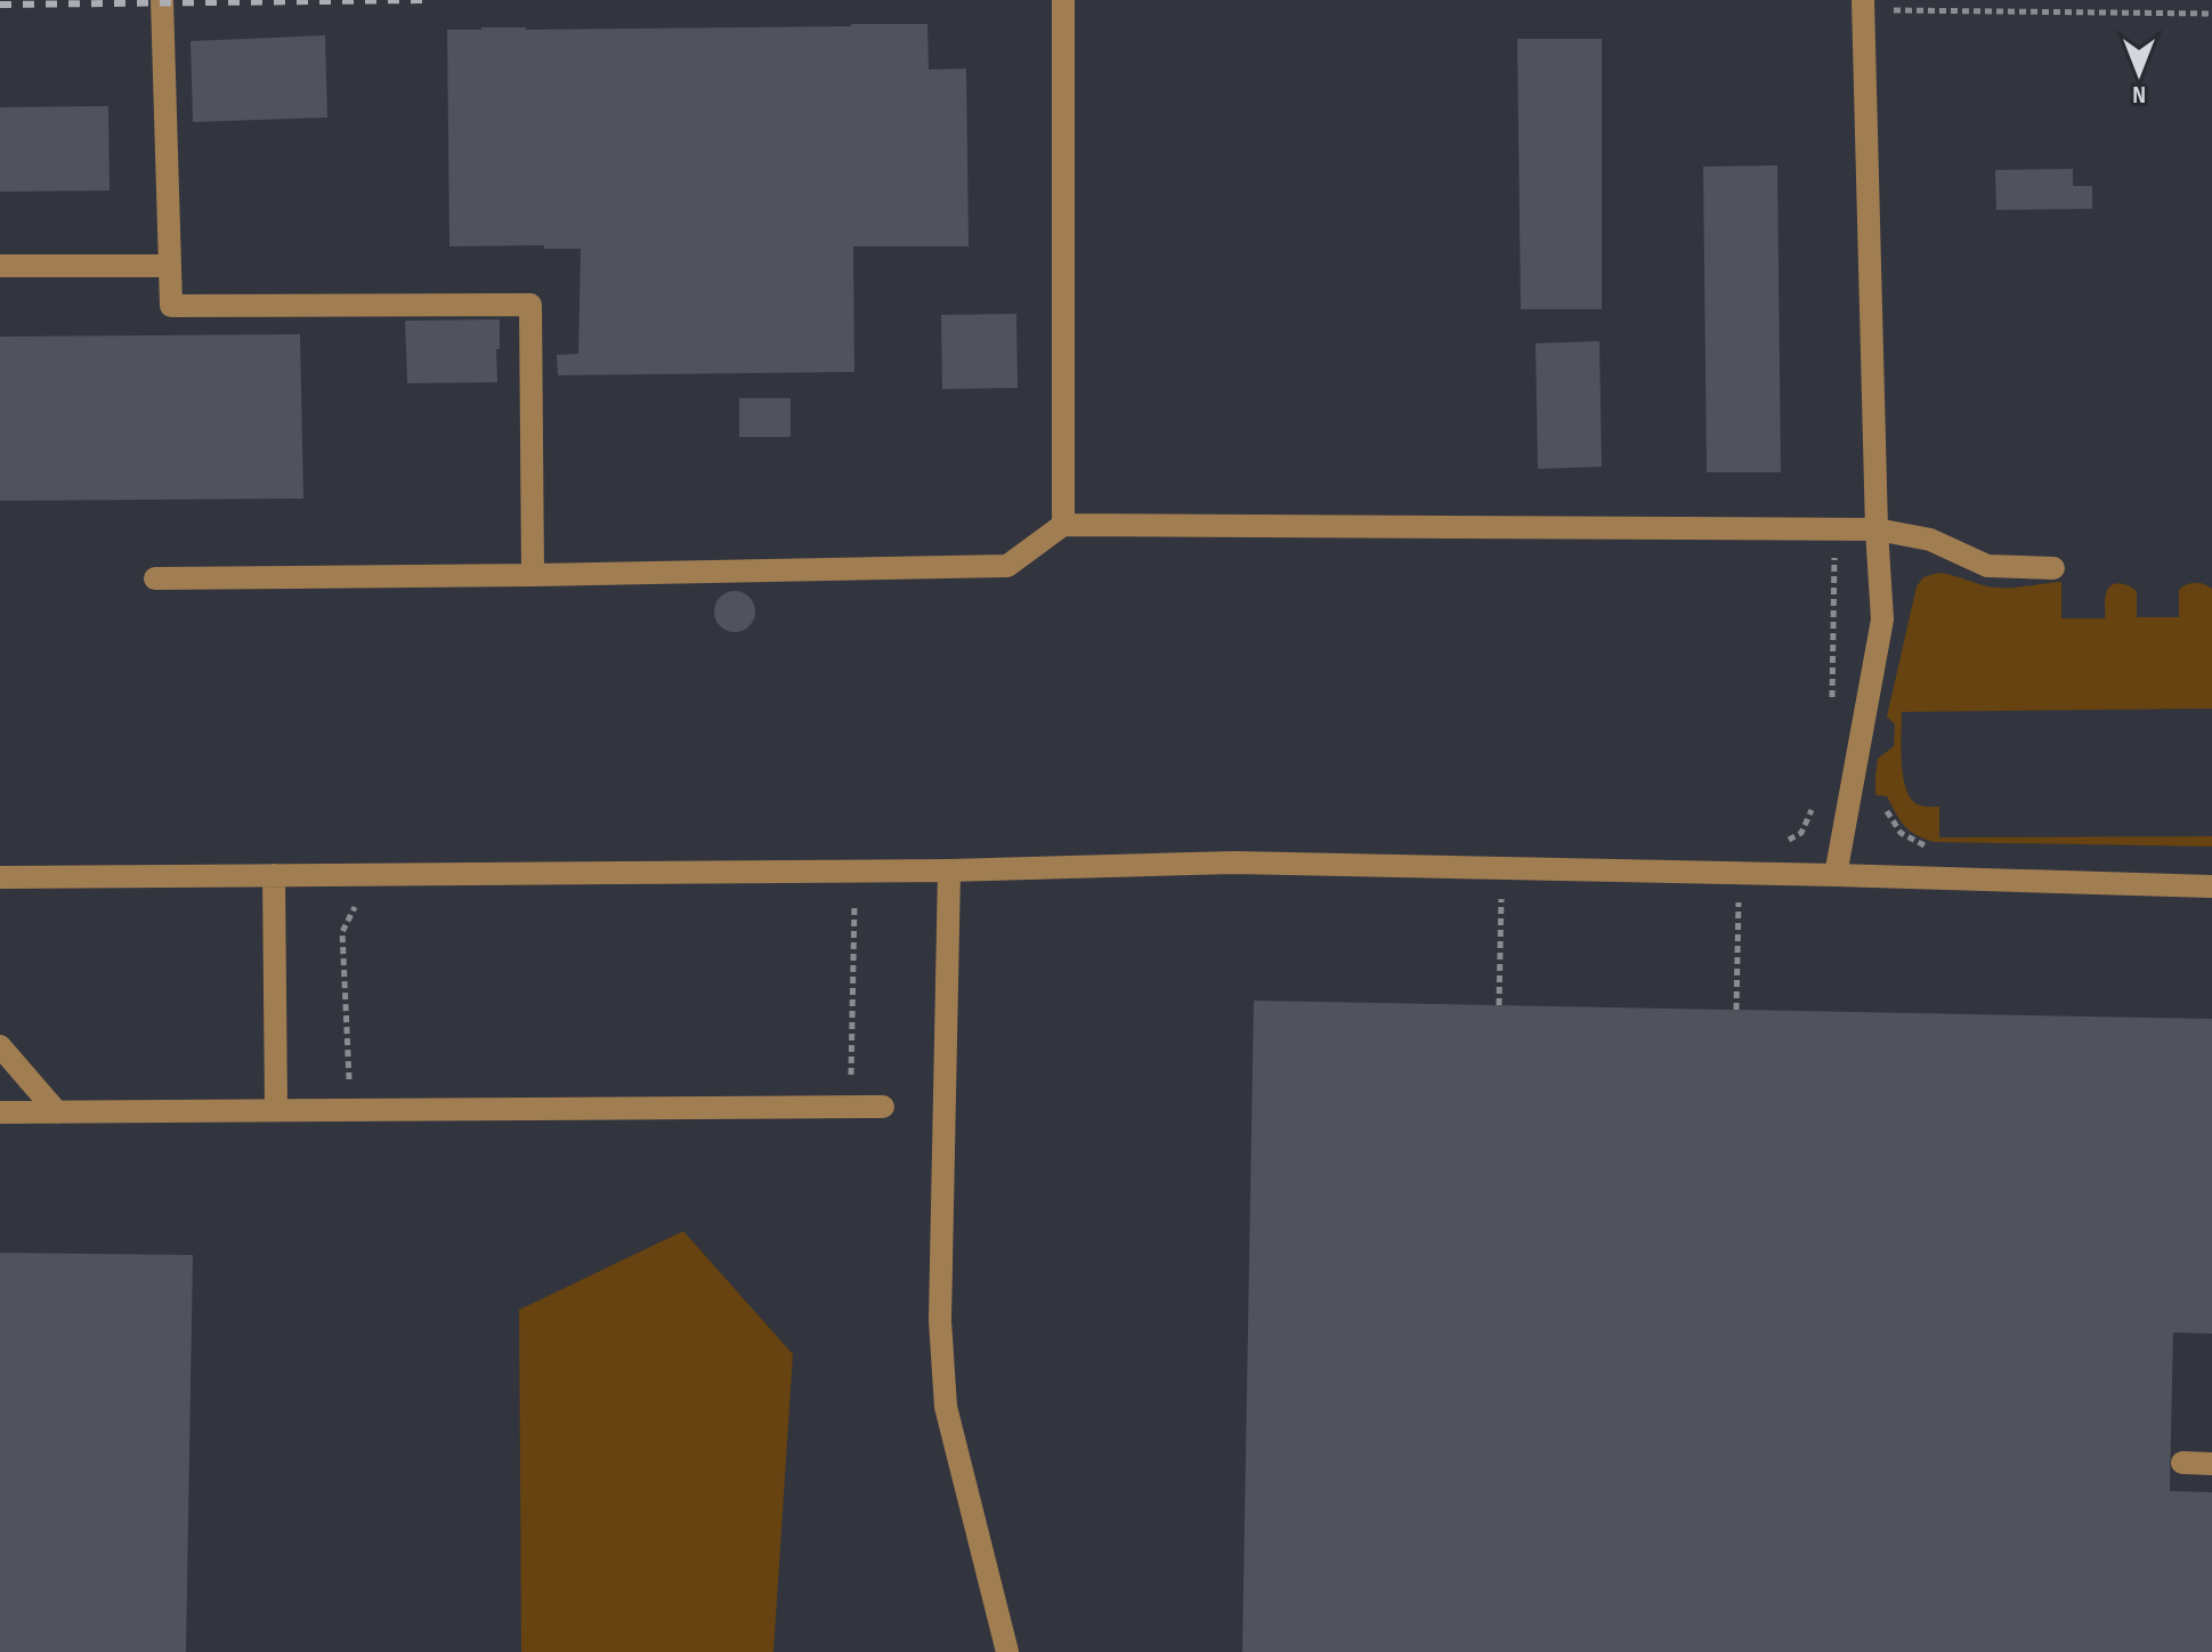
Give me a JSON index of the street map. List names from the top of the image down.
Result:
{
  "north": "bottom"
}
